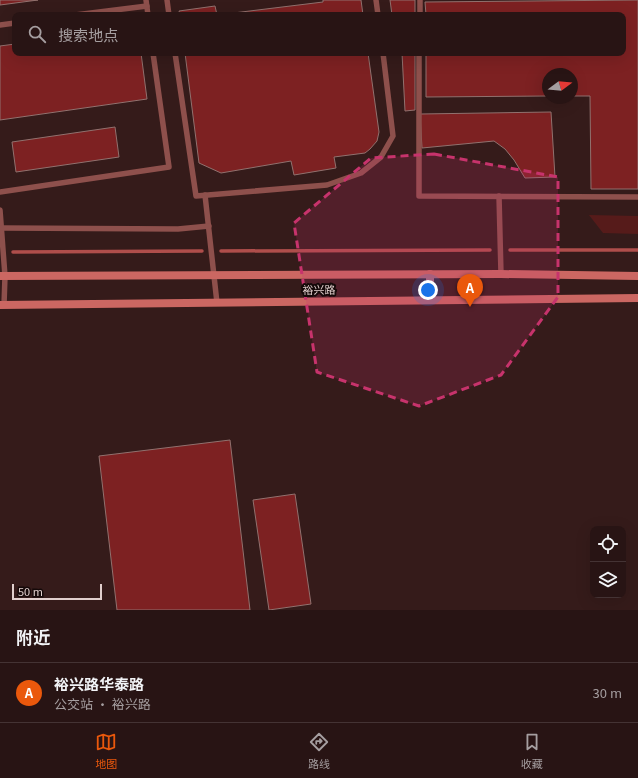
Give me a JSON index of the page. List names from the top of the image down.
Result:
{
  "streets": {
    "main road": ["裕兴路"]
  },
  "scale_bar": "50 m",
  "north": "right",
  "page": {
    "search": "搜索地点",
    "pins": "A",
    "scale": "50 m",
    "heading": "附近",
    "list": [
      {
        "mark": "A",
        "name": "裕兴路华泰路",
        "note": "公交站 · 裕兴路",
        "value": "30 m"
      }
    ],
    "nav": ["地图", "路线", "收藏"]
  }
}
